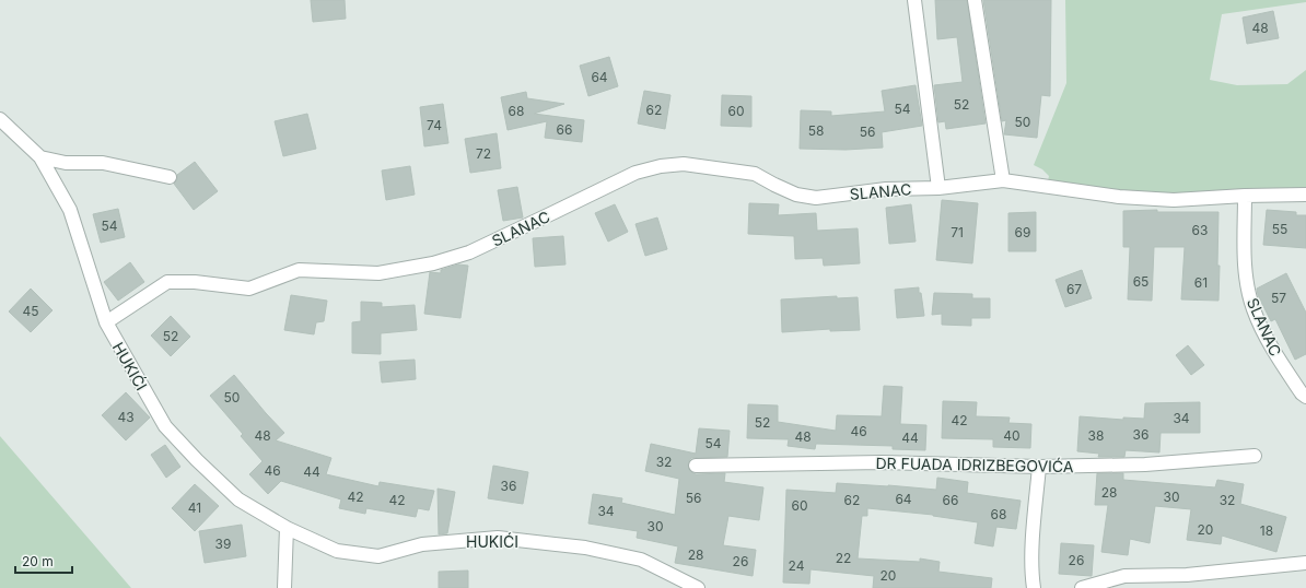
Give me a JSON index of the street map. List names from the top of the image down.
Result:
{
  "streets": {
    "street": ["SLANAC", "HUKIĆI", "DR FUADA IDRIZBEGOVIĆA"]
  },
  "crossings": [
    ["SLANAC", "HUKIĆI"]
  ],
  "house_numbers": [
    "48",
    "64",
    "52",
    "54",
    "62",
    "68",
    "60",
    "50",
    "74",
    "66",
    "58",
    "56",
    "72",
    "54",
    "55",
    "63",
    "71",
    "69",
    "65",
    "61",
    "67",
    "57",
    "45",
    "52",
    "50",
    "43",
    "34",
    "42",
    "52",
    "46",
    "36",
    "48",
    "40",
    "38",
    "48",
    "44",
    "54",
    "32",
    "46",
    "44",
    "36",
    "28",
    "42",
    "30",
    "56",
    "64",
    "42",
    "62",
    "66",
    "32",
    "60",
    "41",
    "34",
    "68",
    "30",
    "20",
    "18",
    "39",
    "28",
    "22",
    "26",
    "26",
    "24",
    "20"
  ],
  "scale_bar": "20 m"
}
